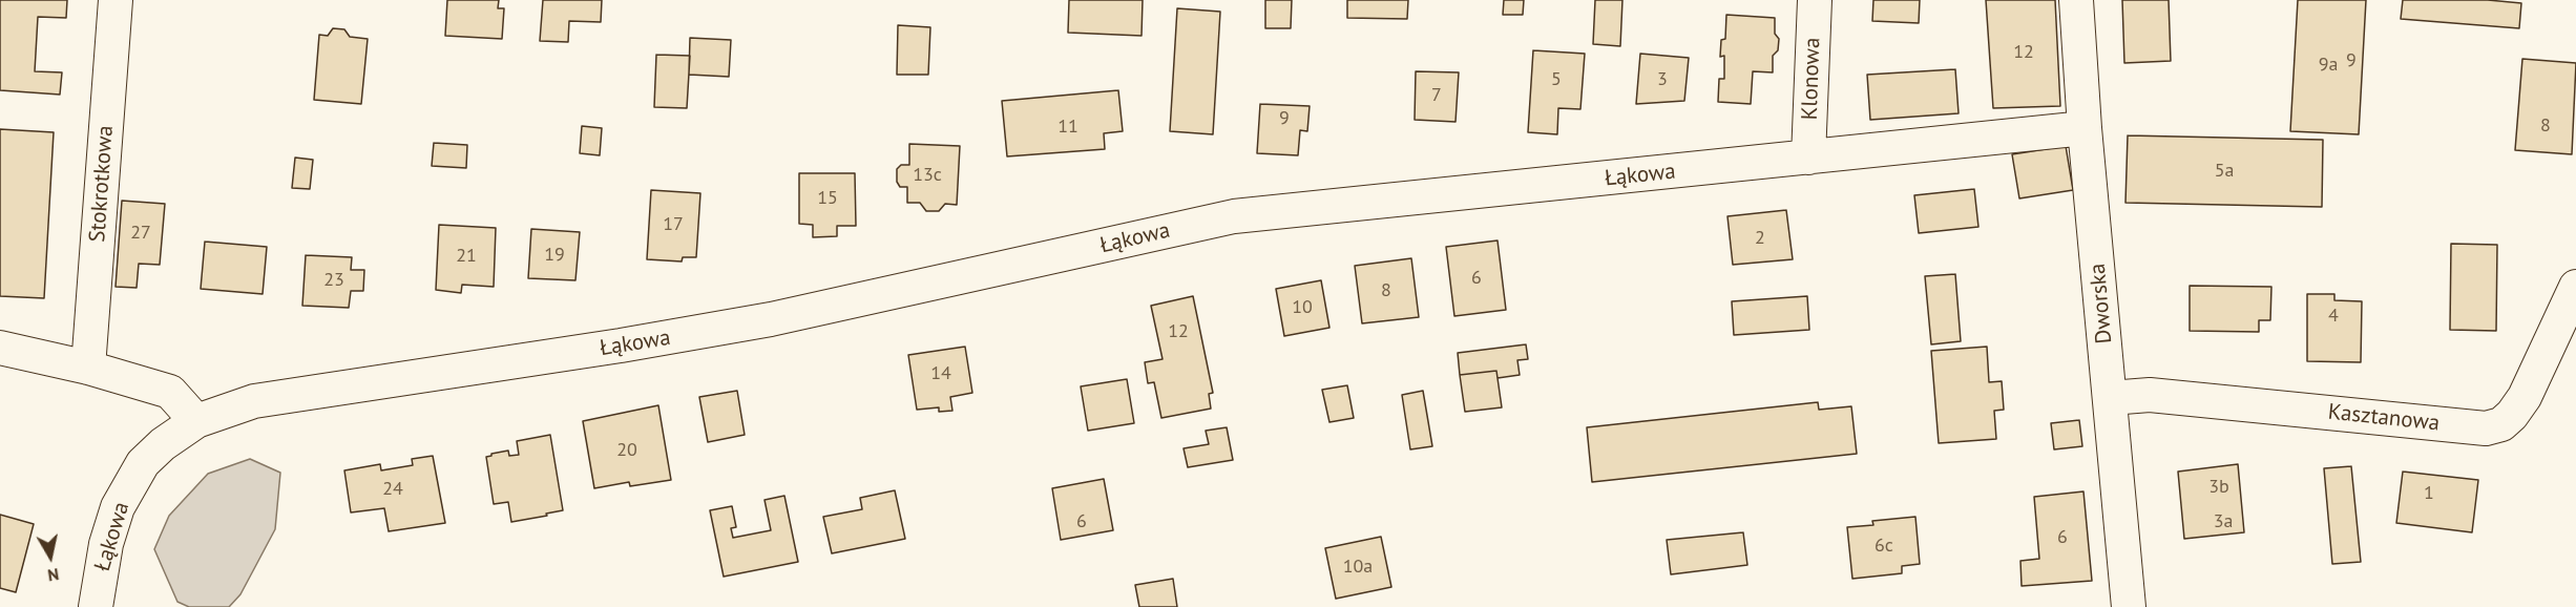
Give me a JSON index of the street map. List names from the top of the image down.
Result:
{
  "streets": {
    "street": [
      "Klonowa",
      "Łąkowa",
      "Stokrotkowa",
      "Dworska",
      "Kasztanowa"
    ]
  },
  "crossings": [
    ["Klonowa", "Łąkowa"],
    ["Łąkowa", "Dworska"],
    ["Dworska", "Kasztanowa"]
  ],
  "house_numbers": [
    "12",
    "9",
    "9a",
    "5",
    "3",
    "7",
    "9",
    "8",
    "11",
    "5a",
    "13c",
    "15",
    "17",
    "27",
    "2",
    "19",
    "21",
    "6",
    "23",
    "8",
    "10",
    "4",
    "12",
    "14",
    "20",
    "3b",
    "24",
    "1",
    "6",
    "3a",
    "6",
    "6c",
    "10a"
  ],
  "north": "bottom"
}
